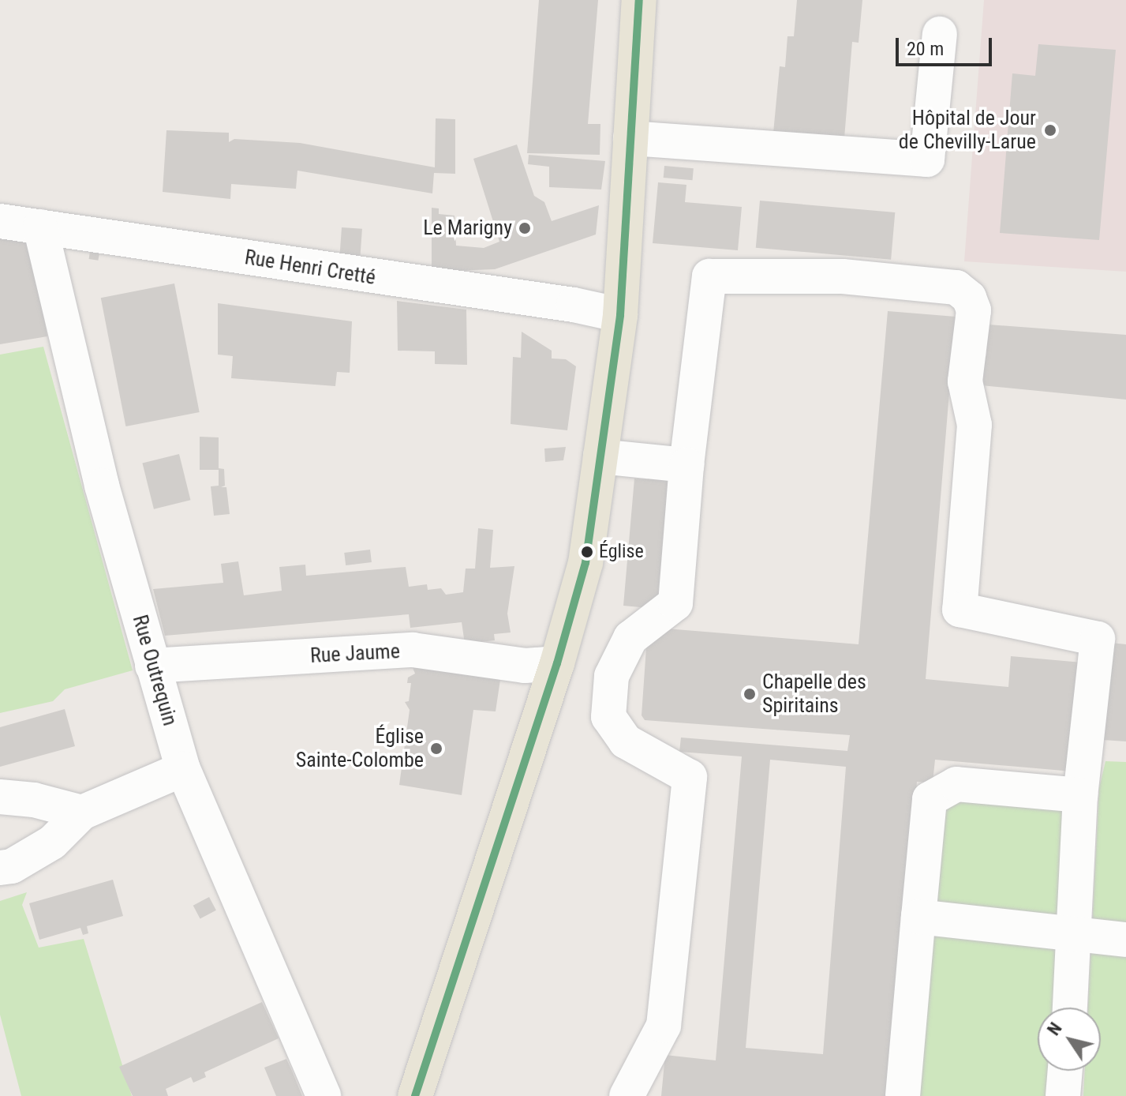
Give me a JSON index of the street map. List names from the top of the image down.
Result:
{
  "streets": {
    "street": ["Rue Henri Cretté", "Rue Jaume", "Rue Outrequin"]
  },
  "crossings": [
    ["Rue Henri Cretté", "Rue Outrequin"],
    ["Rue Jaume", "Rue Outrequin"]
  ],
  "places": [
    "Hôpital de Jour de Chevilly-Larue",
    "Le Marigny",
    "Église",
    "Chapelle des Spiritains",
    "Église Sainte-Colombe"
  ],
  "scale_bar": "20 m",
  "north": "top left"
}
